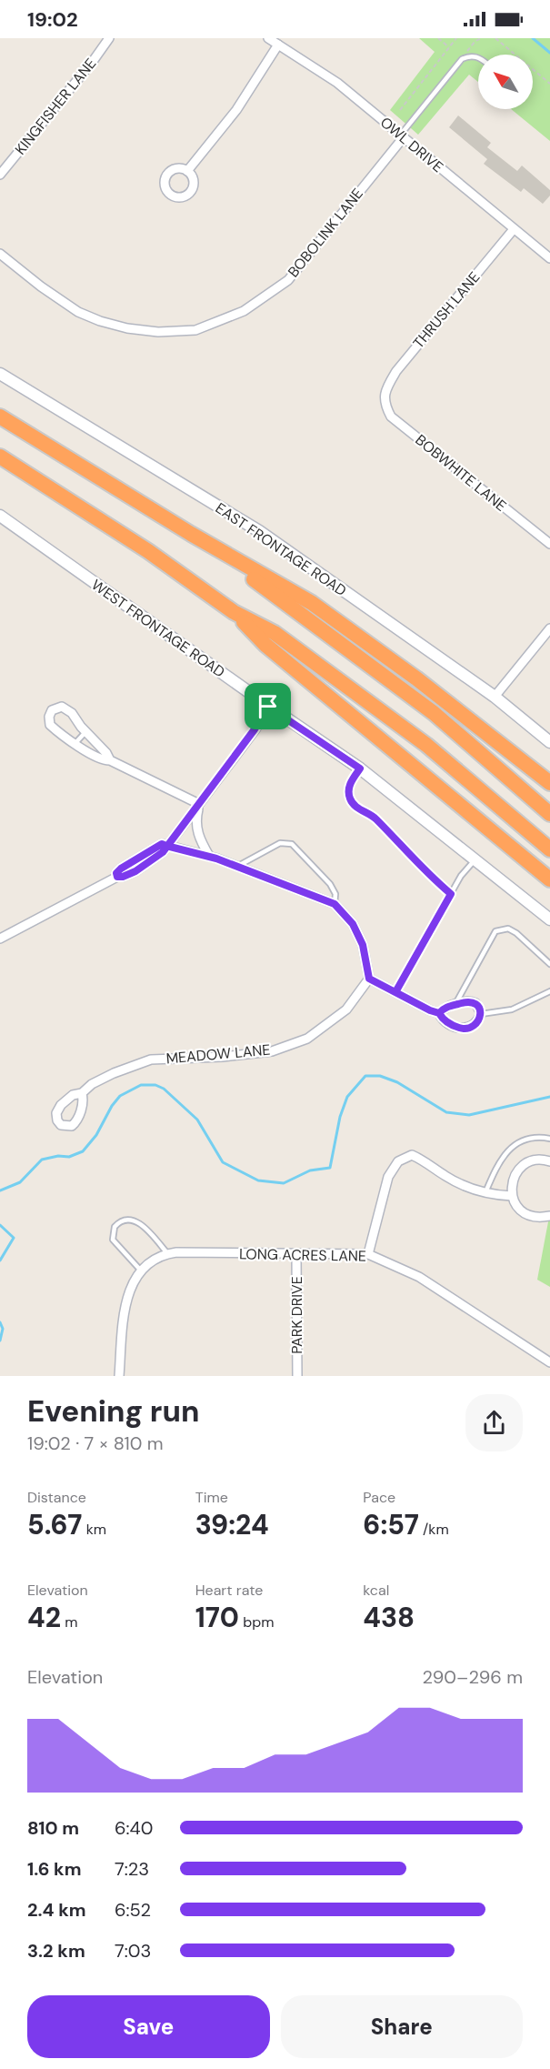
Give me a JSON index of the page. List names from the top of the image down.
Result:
{
  "streets": {
    "street": [
      "KINGFISHER LANE",
      "OWL DRIVE",
      "BOBOLINK LANE",
      "THRUSH LANE",
      "BOBWHITE LANE",
      "EAST FRONTAGE ROAD",
      "WEST FRONTAGE ROAD",
      "MEADOW LANE",
      "LONG ACRES LANE",
      "PARK DRIVE"
    ]
  },
  "crossings": [
    ["OWL DRIVE", "BOBOLINK LANE"],
    ["OWL DRIVE", "THRUSH LANE"],
    ["THRUSH LANE", "BOBWHITE LANE"],
    ["LONG ACRES LANE", "PARK DRIVE"]
  ],
  "north": "top left",
  "page": {
    "status": "19:02",
    "heading": ["Evening run", "19:02 · 7 × 810 m"],
    "stats": [
      ["Distance", "5.67 km"],
      ["Time", "39:24"],
      ["Pace", "6:57 /km"],
      ["Elevation", "42 m"],
      ["Heart rate", "170 bpm"],
      ["kcal", "438"]
    ],
    "chart": ["Elevation", "290–296 m"],
    "list": [
      {
        "name": "810 m",
        "note": "6:40"
      },
      {
        "name": "1.6 km",
        "note": "7:23"
      },
      {
        "name": "2.4 km",
        "note": "6:52"
      },
      {
        "name": "3.2 km",
        "note": "7:03"
      }
    ],
    "buttons": ["Save", "Share"]
  }
}
